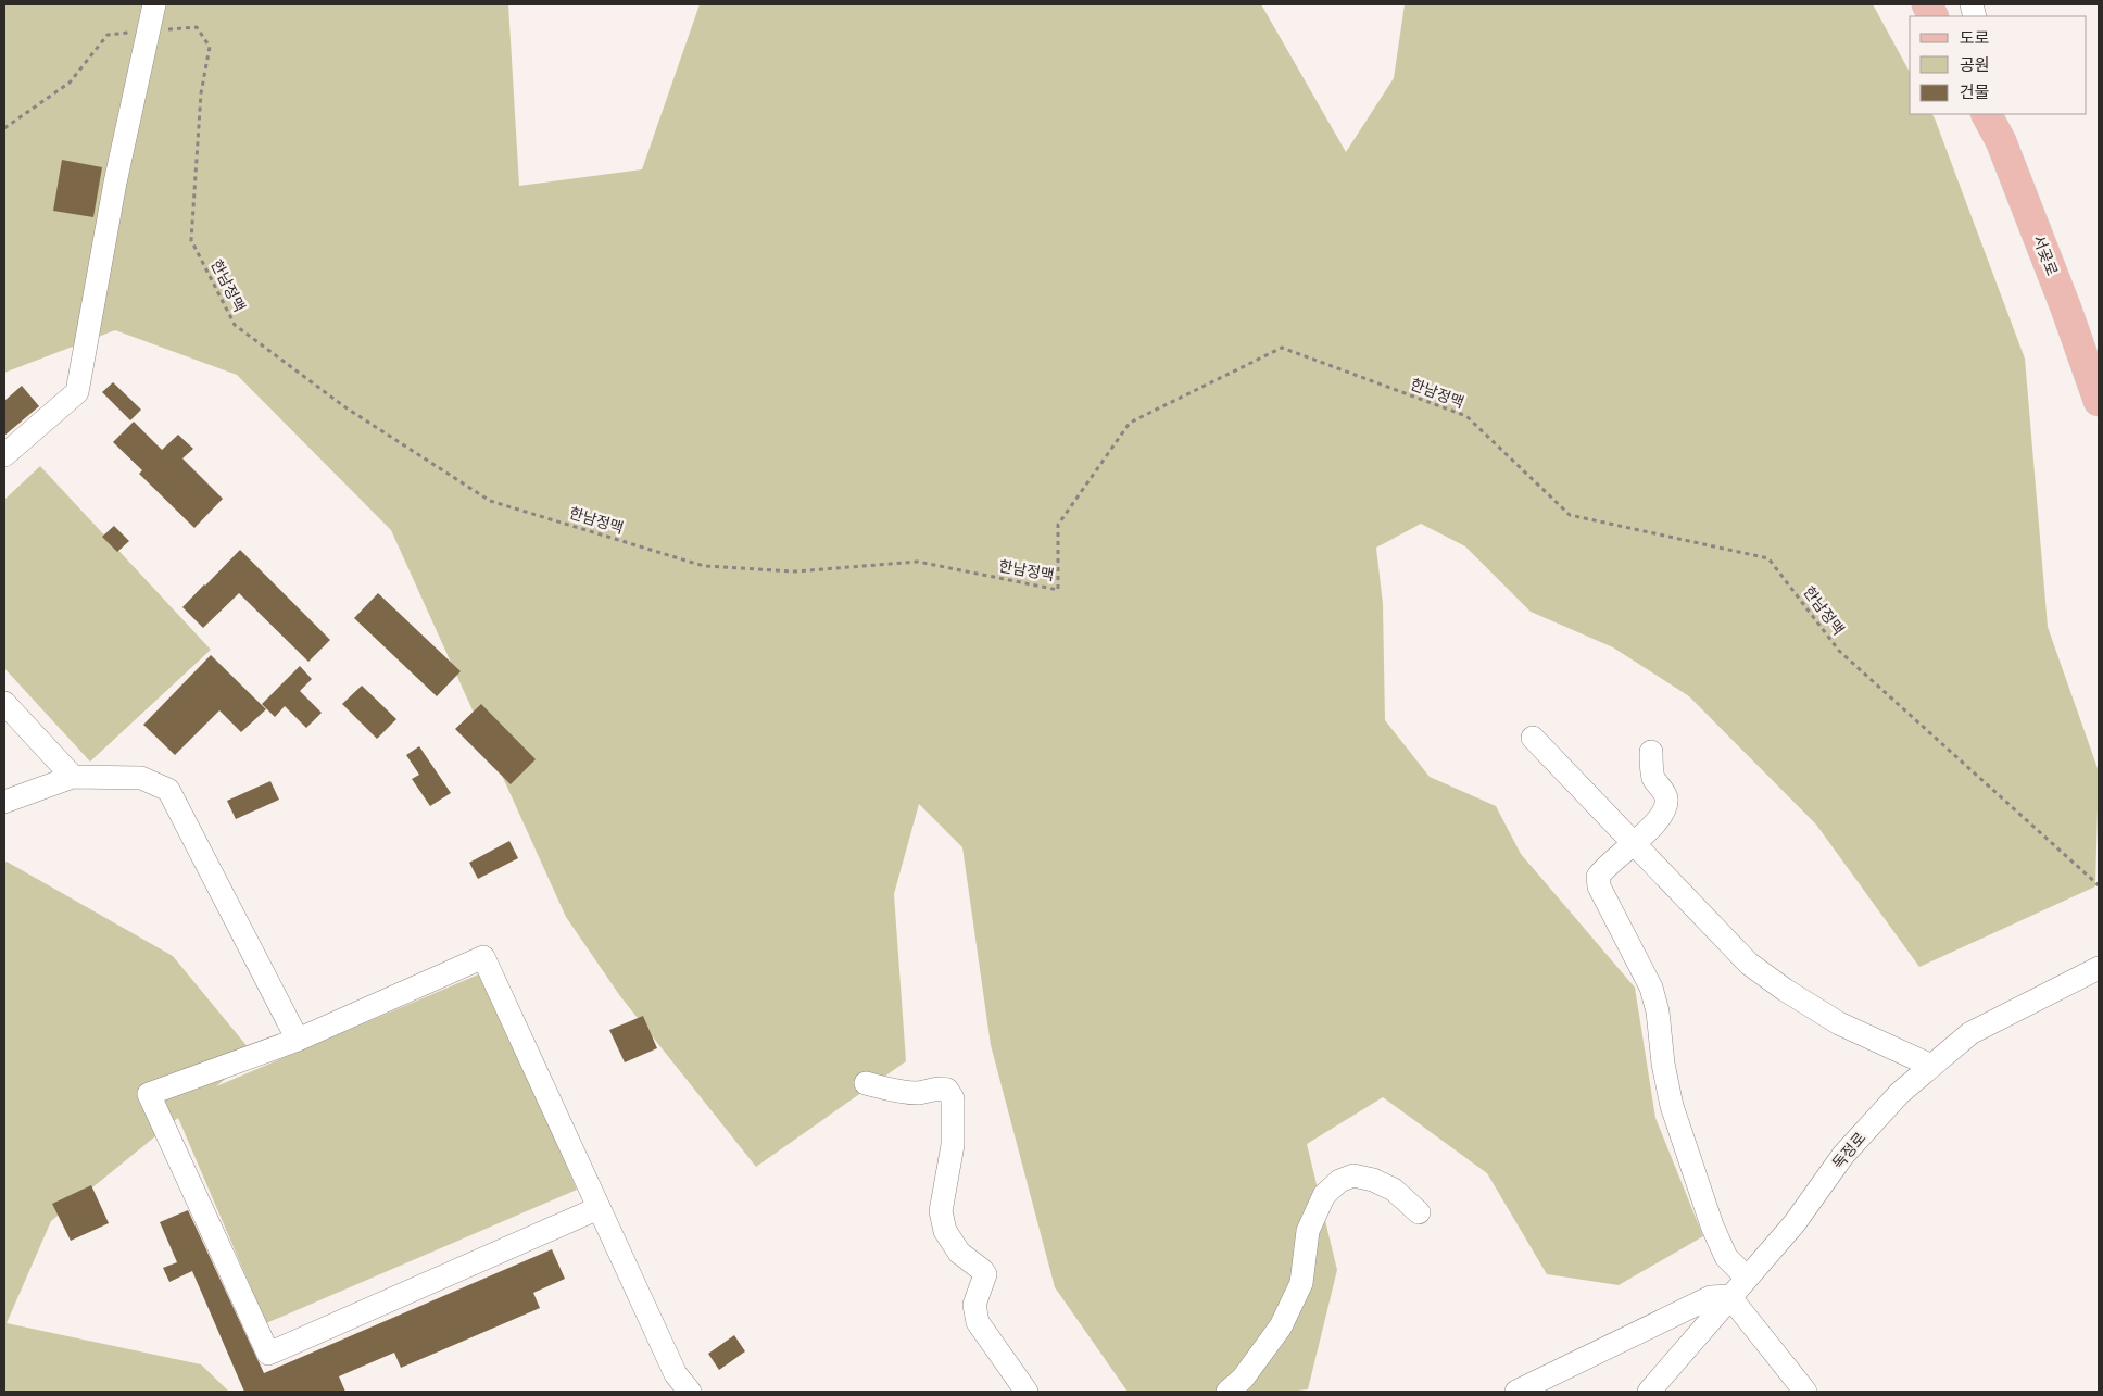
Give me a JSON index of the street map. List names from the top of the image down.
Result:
{
  "streets": {
    "main road": ["서곶로"],
    "street": ["독정로"],
    "path": ["한남정맥"]
  },
  "legend": ["도로", "공원", "건물"]
}
